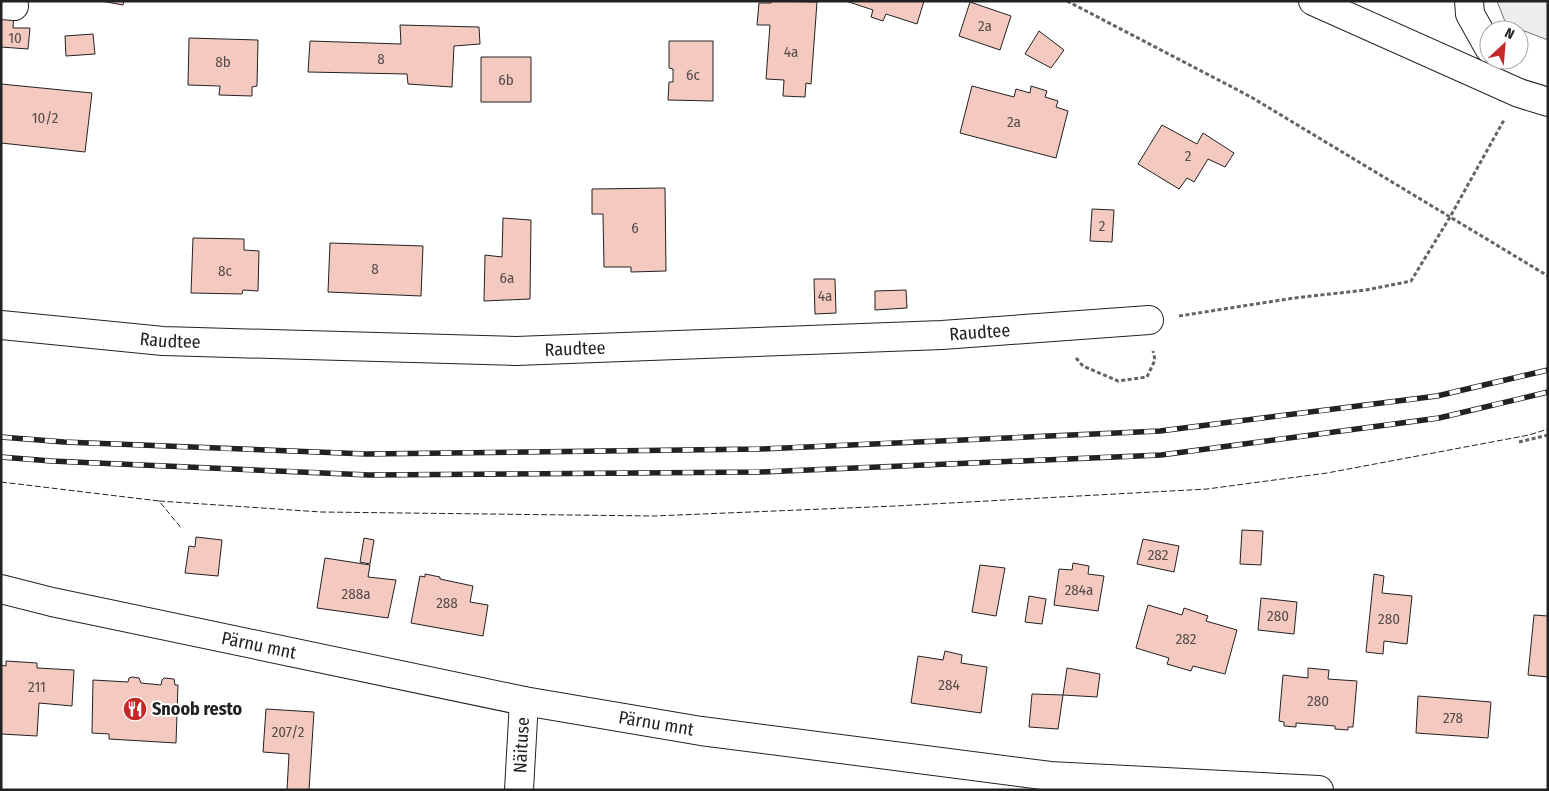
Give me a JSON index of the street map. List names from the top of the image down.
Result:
{
  "streets": {
    "main road": ["Raudtee", "Pärnu mnt", "Näituse"]
  },
  "crossings": [
    ["Pärnu mnt", "Näituse"]
  ],
  "places": {
    "restaurant": ["Snoob resto"]
  },
  "house_numbers": [
    "2a",
    "10",
    "4a",
    "8",
    "8b",
    "6c",
    "6b",
    "10/2",
    "2a",
    "2",
    "2",
    "6",
    "8",
    "8c",
    "6a",
    "4a",
    "282",
    "284a",
    "288a",
    "288",
    "280",
    "280",
    "282",
    "284",
    "211",
    "280",
    "278",
    "207/2"
  ],
  "north": "top right"
}
